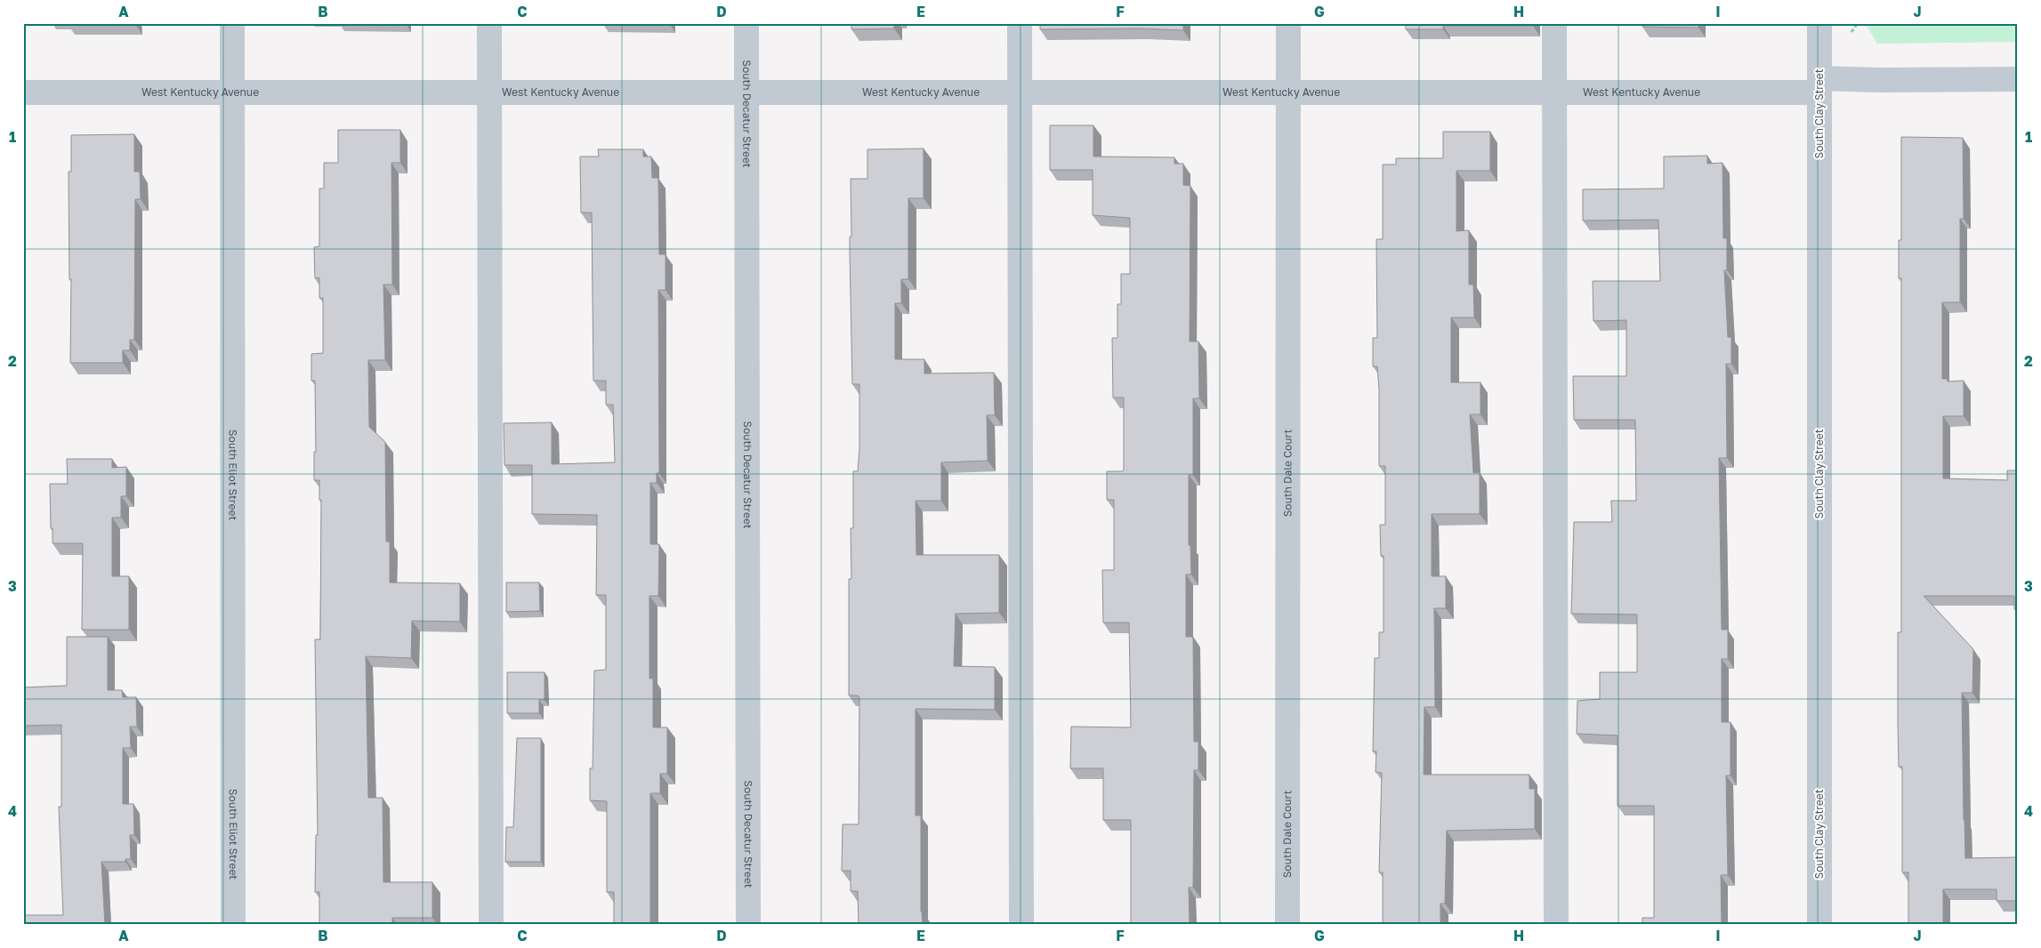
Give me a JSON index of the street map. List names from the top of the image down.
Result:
{
  "streets": {
    "street": [
      "West Kentucky Avenue",
      "South Decatur Street",
      "South Clay Street",
      "South Eliot Street",
      "South Dale Court"
    ]
  },
  "crossings": [
    ["West Kentucky Avenue", "South Decatur Street"],
    ["West Kentucky Avenue", "South Clay Street"],
    ["West Kentucky Avenue", "South Eliot Street"],
    ["West Kentucky Avenue", "South Dale Court"]
  ],
  "grid": {
    "columns": [
      "A",
      "B",
      "C",
      "D",
      "E",
      "F",
      "G",
      "H",
      "I",
      "J"
    ],
    "rows": [
      "1",
      "2",
      "3",
      "4"
    ]
  }
}
